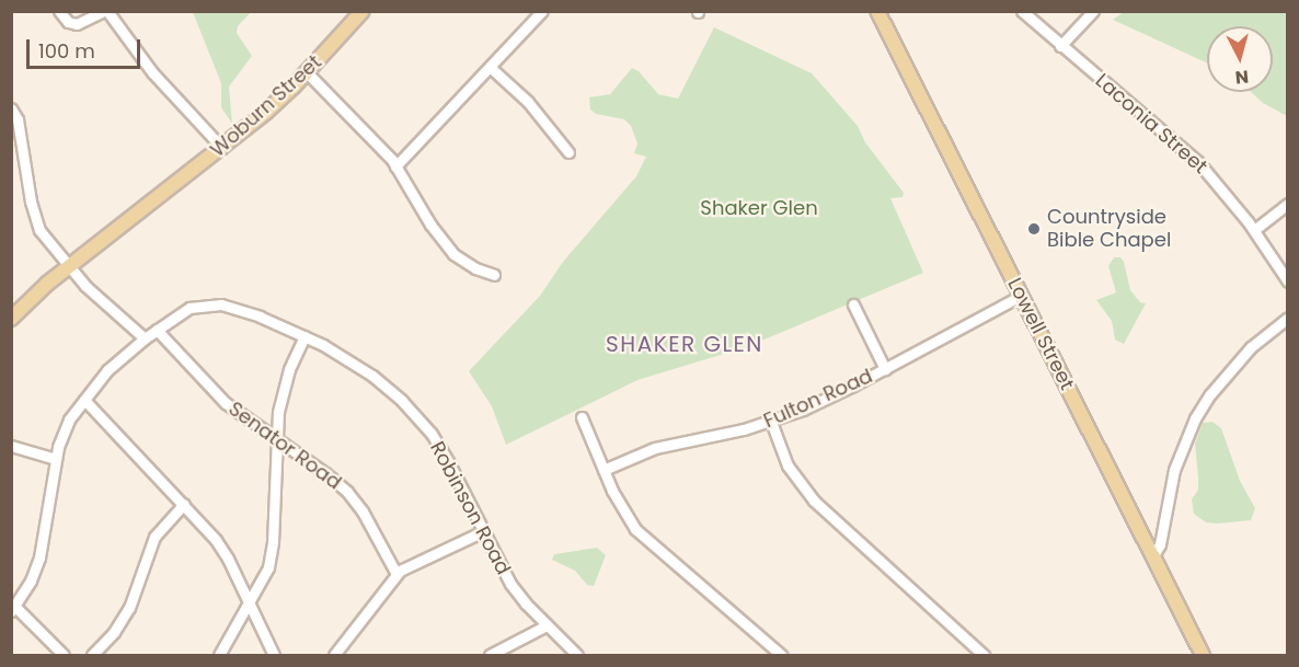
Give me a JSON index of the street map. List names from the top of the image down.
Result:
{
  "streets": {
    "main road": ["Woburn Street", "Lowell Street"],
    "street": [
      "Laconia Street",
      "Fulton Road",
      "Senator Road",
      "Robinson Road"
    ]
  },
  "crossings": [
    ["Lowell Street", "Fulton Road"],
    ["Senator Road", "Robinson Road"]
  ],
  "districts": ["SHAKER GLEN"],
  "parks": ["Shaker Glen"],
  "places": ["Countryside Bible Chapel"],
  "scale_bar": "100 m",
  "north": "bottom"
}
